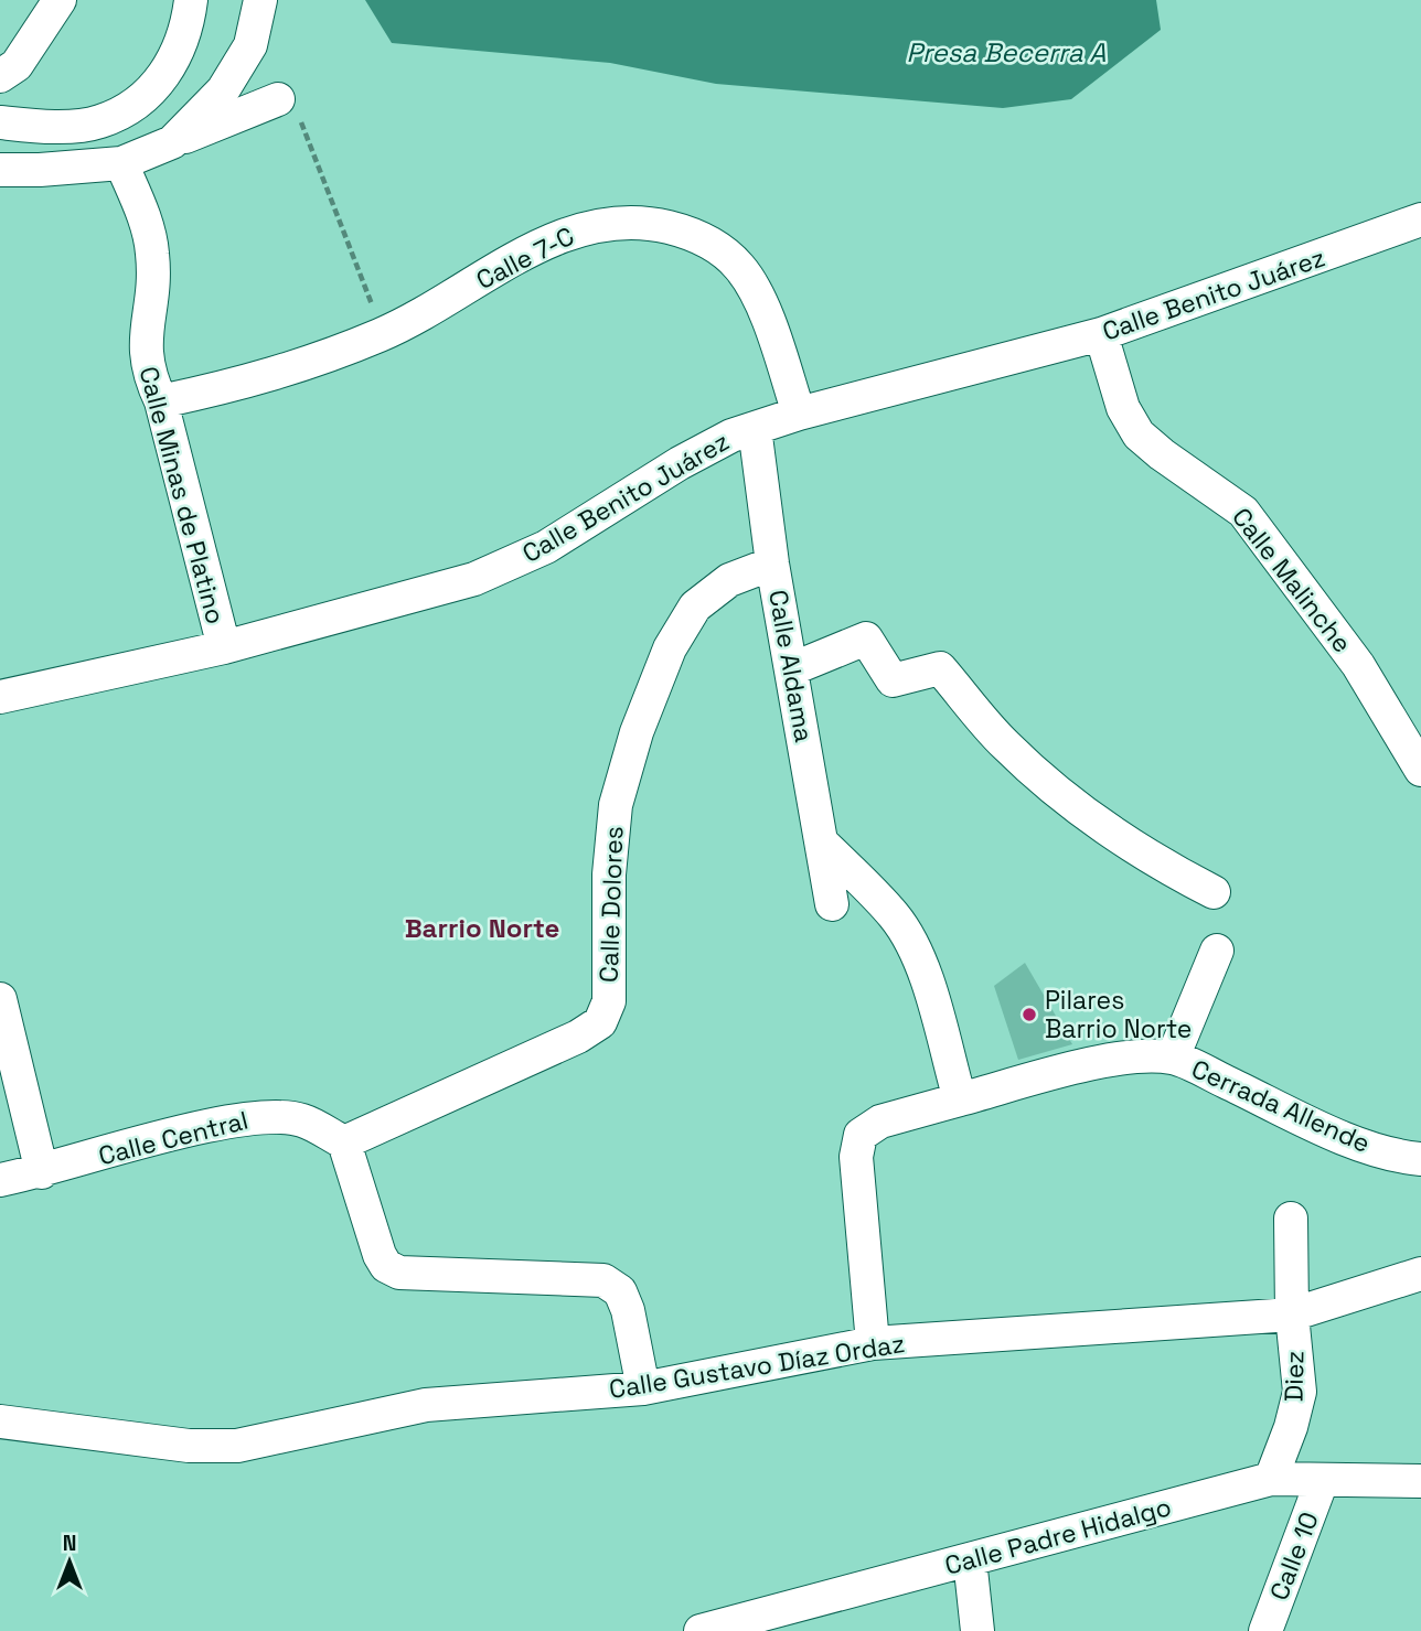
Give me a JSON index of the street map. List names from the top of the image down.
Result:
{
  "streets": {
    "street": [
      "Calle 7-C",
      "Calle Benito Juárez",
      "Calle Minas de Platino",
      "Calle Malinche",
      "Calle Aldama",
      "Calle Dolores",
      "Cerrada Allende",
      "Calle Central",
      "Calle Gustavo Díaz Ordaz",
      "Diez",
      "Calle Padre Hidalgo",
      "Calle 10"
    ]
  },
  "crossings": [
    ["Calle 7-C", "Calle Benito Juárez"],
    ["Calle 7-C", "Calle Minas de Platino"],
    ["Calle Benito Juárez", "Calle Minas de Platino"],
    ["Calle Benito Juárez", "Calle Malinche"],
    ["Calle Benito Juárez", "Calle Aldama"],
    ["Calle Aldama", "Calle Dolores"],
    ["Calle Dolores", "Calle Central"],
    ["Cerrada Allende", "Calle Gustavo Díaz Ordaz"],
    ["Calle Gustavo Díaz Ordaz", "Diez"],
    ["Diez", "Calle Padre Hidalgo"],
    ["Calle Padre Hidalgo", "Calle 10"]
  ],
  "districts": ["Barrio Norte"],
  "water": ["Presa Becerra A"],
  "places": ["Pilares Barrio Norte"],
  "north": "top"
}
